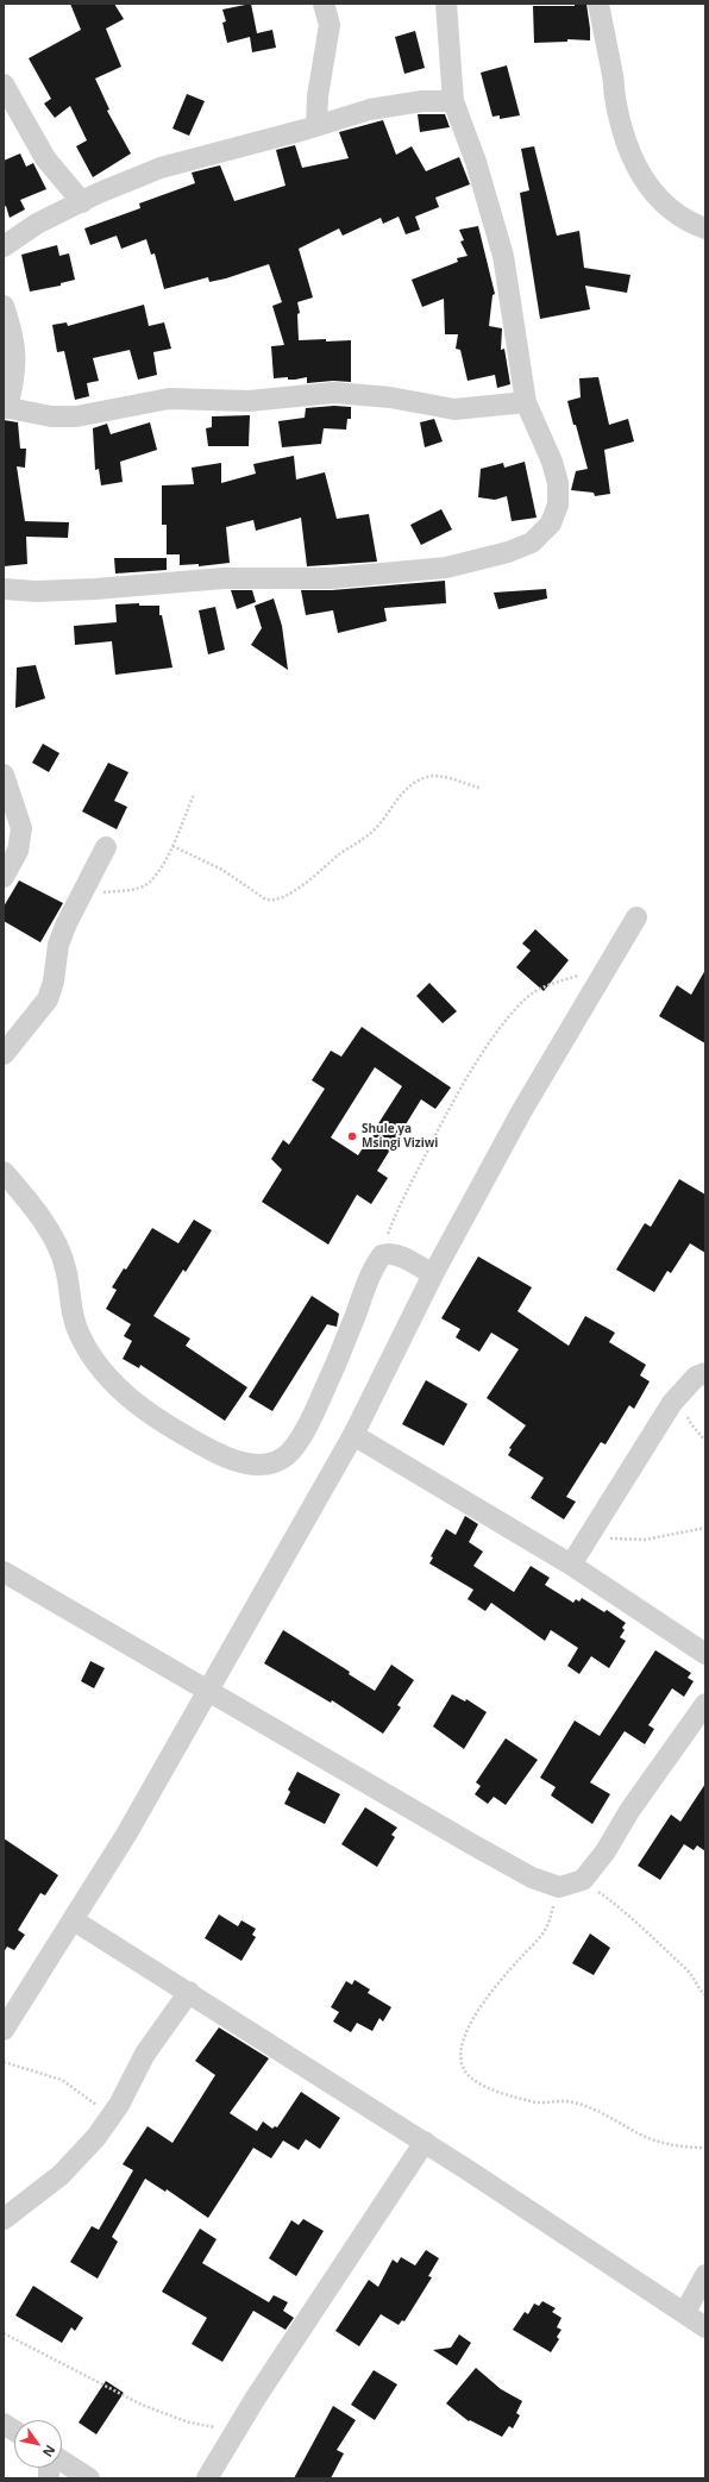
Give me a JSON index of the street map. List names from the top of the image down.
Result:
{
  "places": ["Shule ya Msingi Viziwi"],
  "north": "bottom right"
}
